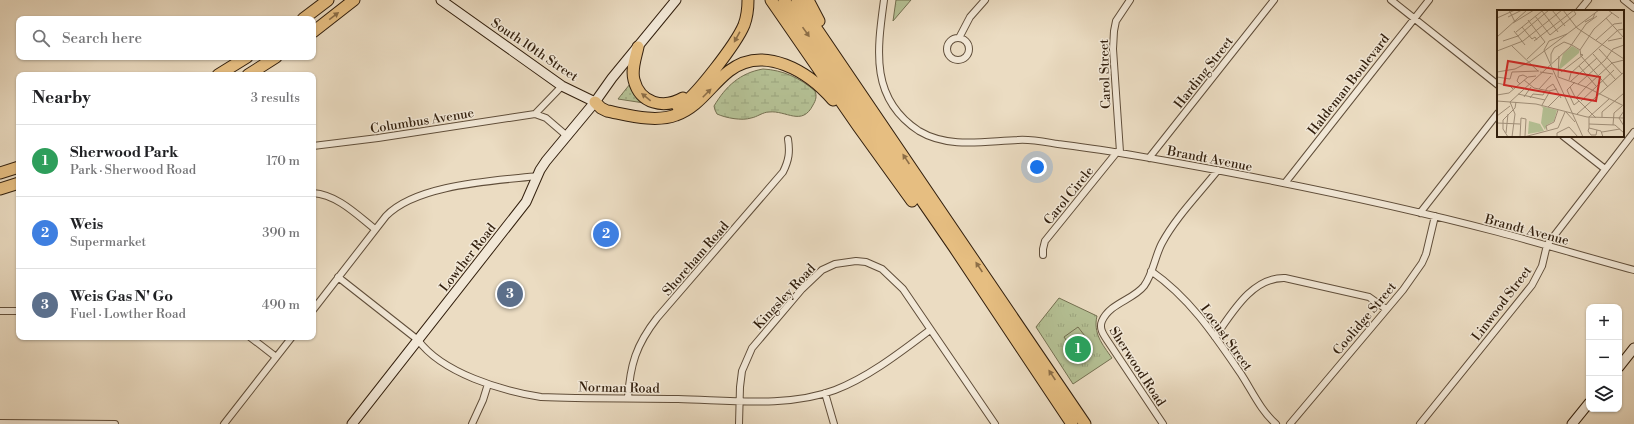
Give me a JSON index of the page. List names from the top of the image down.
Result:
{
  "streets": {
    "main road": ["South 10th Street", "Lowther Road"],
    "street": [
      "Harding Street",
      "Carol Street",
      "Haldeman Boulevard",
      "Columbus Avenue",
      "Brandt Avenue",
      "Carol Circle",
      "Shoreham Road",
      "Kingsley Road",
      "Linwood Street",
      "Coolidge Street",
      "Locust Street",
      "Sherwood Road",
      "Norman Road"
    ]
  },
  "crossings": [
    ["South 10th Street", "Lowther Road"],
    ["Harding Street", "Brandt Avenue"],
    ["Carol Street", "Brandt Avenue"],
    ["Carol Street", "Carol Circle"],
    ["Haldeman Boulevard", "Brandt Avenue"],
    ["Brandt Avenue", "Carol Circle"],
    ["Brandt Avenue", "Linwood Street"],
    ["Brandt Avenue", "Coolidge Street"],
    ["Brandt Avenue", "Sherwood Road"],
    ["Lowther Road", "Norman Road"],
    ["Shoreham Road", "Norman Road"],
    ["Kingsley Road", "Norman Road"],
    ["Locust Street", "Sherwood Road"]
  ],
  "page": {
    "search": "Search here",
    "heading": ["Nearby", "3 results"],
    "list": [
      {
        "mark": "1",
        "name": "Sherwood Park",
        "note": "Park · Sherwood Road",
        "value": "170 m"
      },
      {
        "mark": "2",
        "name": "Weis",
        "note": "Supermarket",
        "value": "390 m"
      },
      {
        "mark": "3",
        "name": "Weis Gas N' Go",
        "note": "Fuel · Lowther Road",
        "value": "490 m"
      }
    ],
    "pins": ["2", "3", "1"],
    "map_buttons": ["+", "−"]
  }
}
